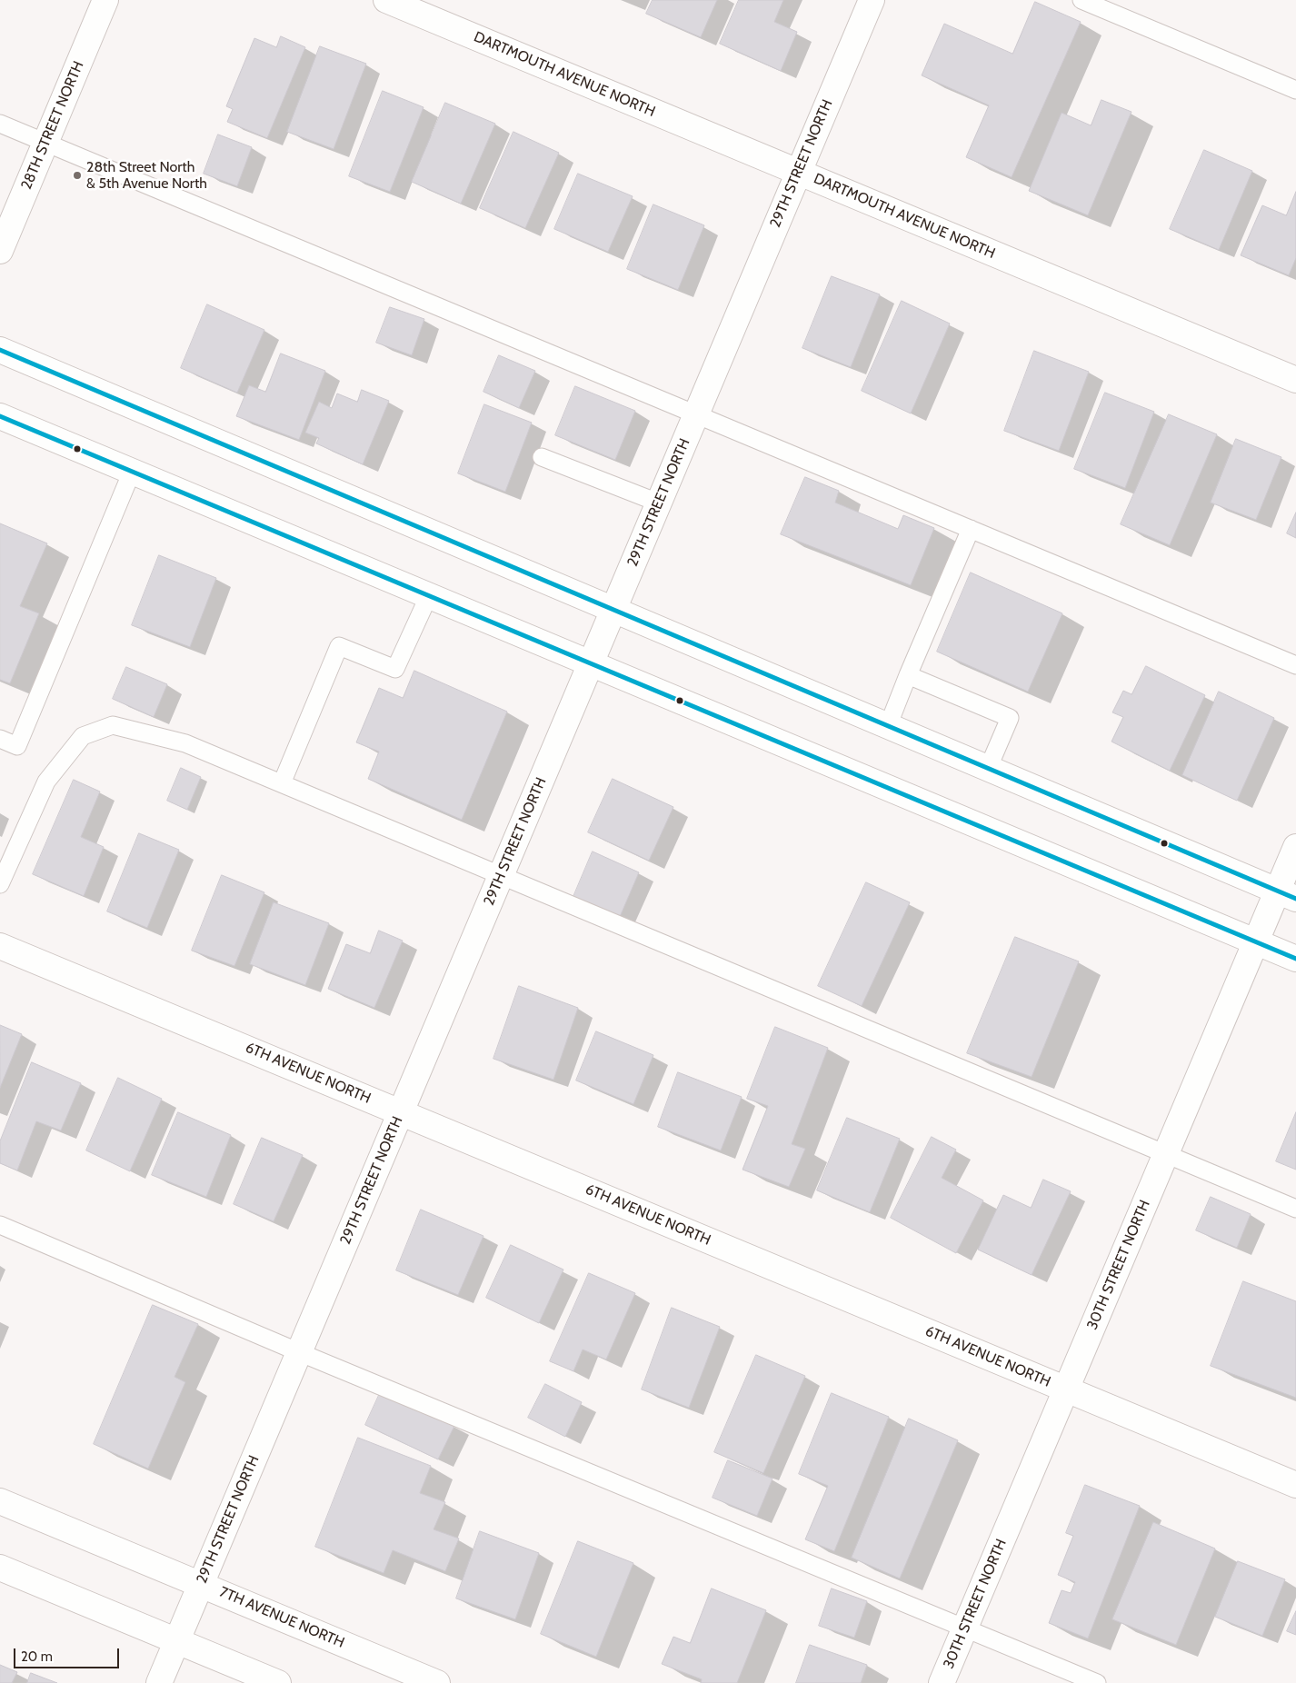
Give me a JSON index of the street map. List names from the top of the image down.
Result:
{
  "streets": {
    "street": [
      "DARTMOUTH AVENUE NORTH",
      "28TH STREET NORTH",
      "29TH STREET NORTH",
      "6TH AVENUE NORTH",
      "30TH STREET NORTH",
      "7TH AVENUE NORTH"
    ]
  },
  "crossings": [
    ["DARTMOUTH AVENUE NORTH", "29TH STREET NORTH"],
    ["29TH STREET NORTH", "6TH AVENUE NORTH"],
    ["29TH STREET NORTH", "7TH AVENUE NORTH"],
    ["6TH AVENUE NORTH", "30TH STREET NORTH"]
  ],
  "places": ["28th Street North & 5th Avenue North"],
  "scale_bar": "20 m"
}
